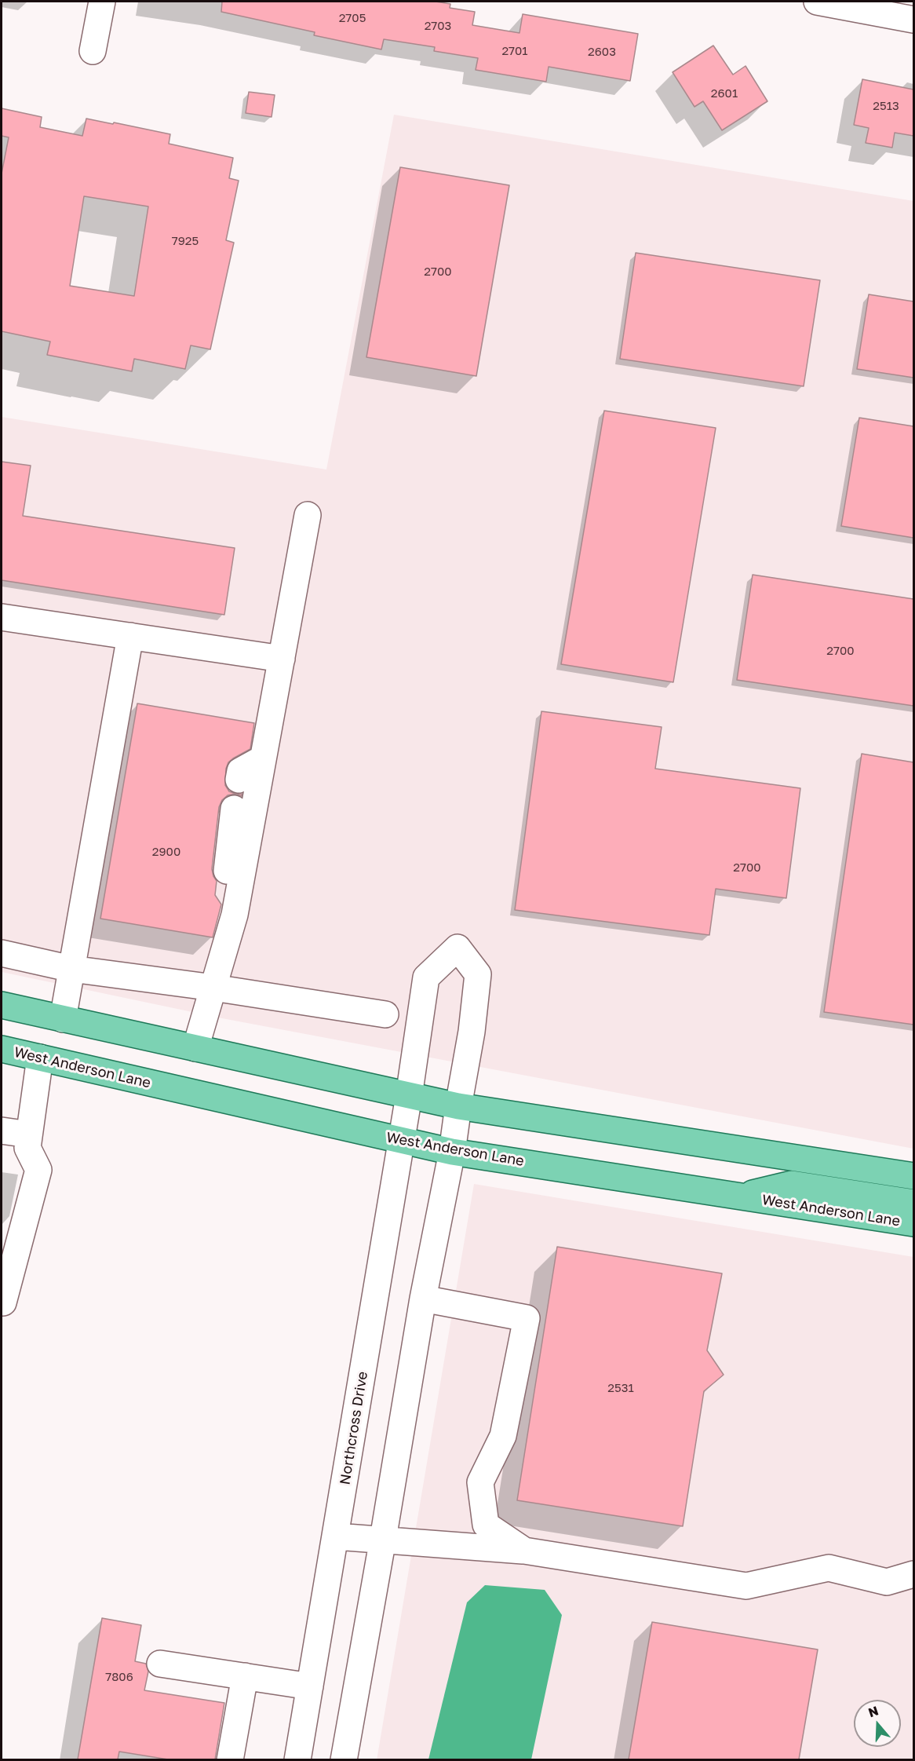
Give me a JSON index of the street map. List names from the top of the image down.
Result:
{
  "streets": {
    "main road": ["West Anderson Lane"],
    "street": ["Northcross Drive"]
  },
  "crossings": [
    ["West Anderson Lane", "Northcross Drive"]
  ],
  "house_numbers": [
    "2705",
    "2703",
    "2701",
    "2603",
    "2601",
    "2513",
    "7925",
    "2700",
    "2700",
    "2900",
    "2700",
    "2531",
    "7806"
  ],
  "north": "top"
}
